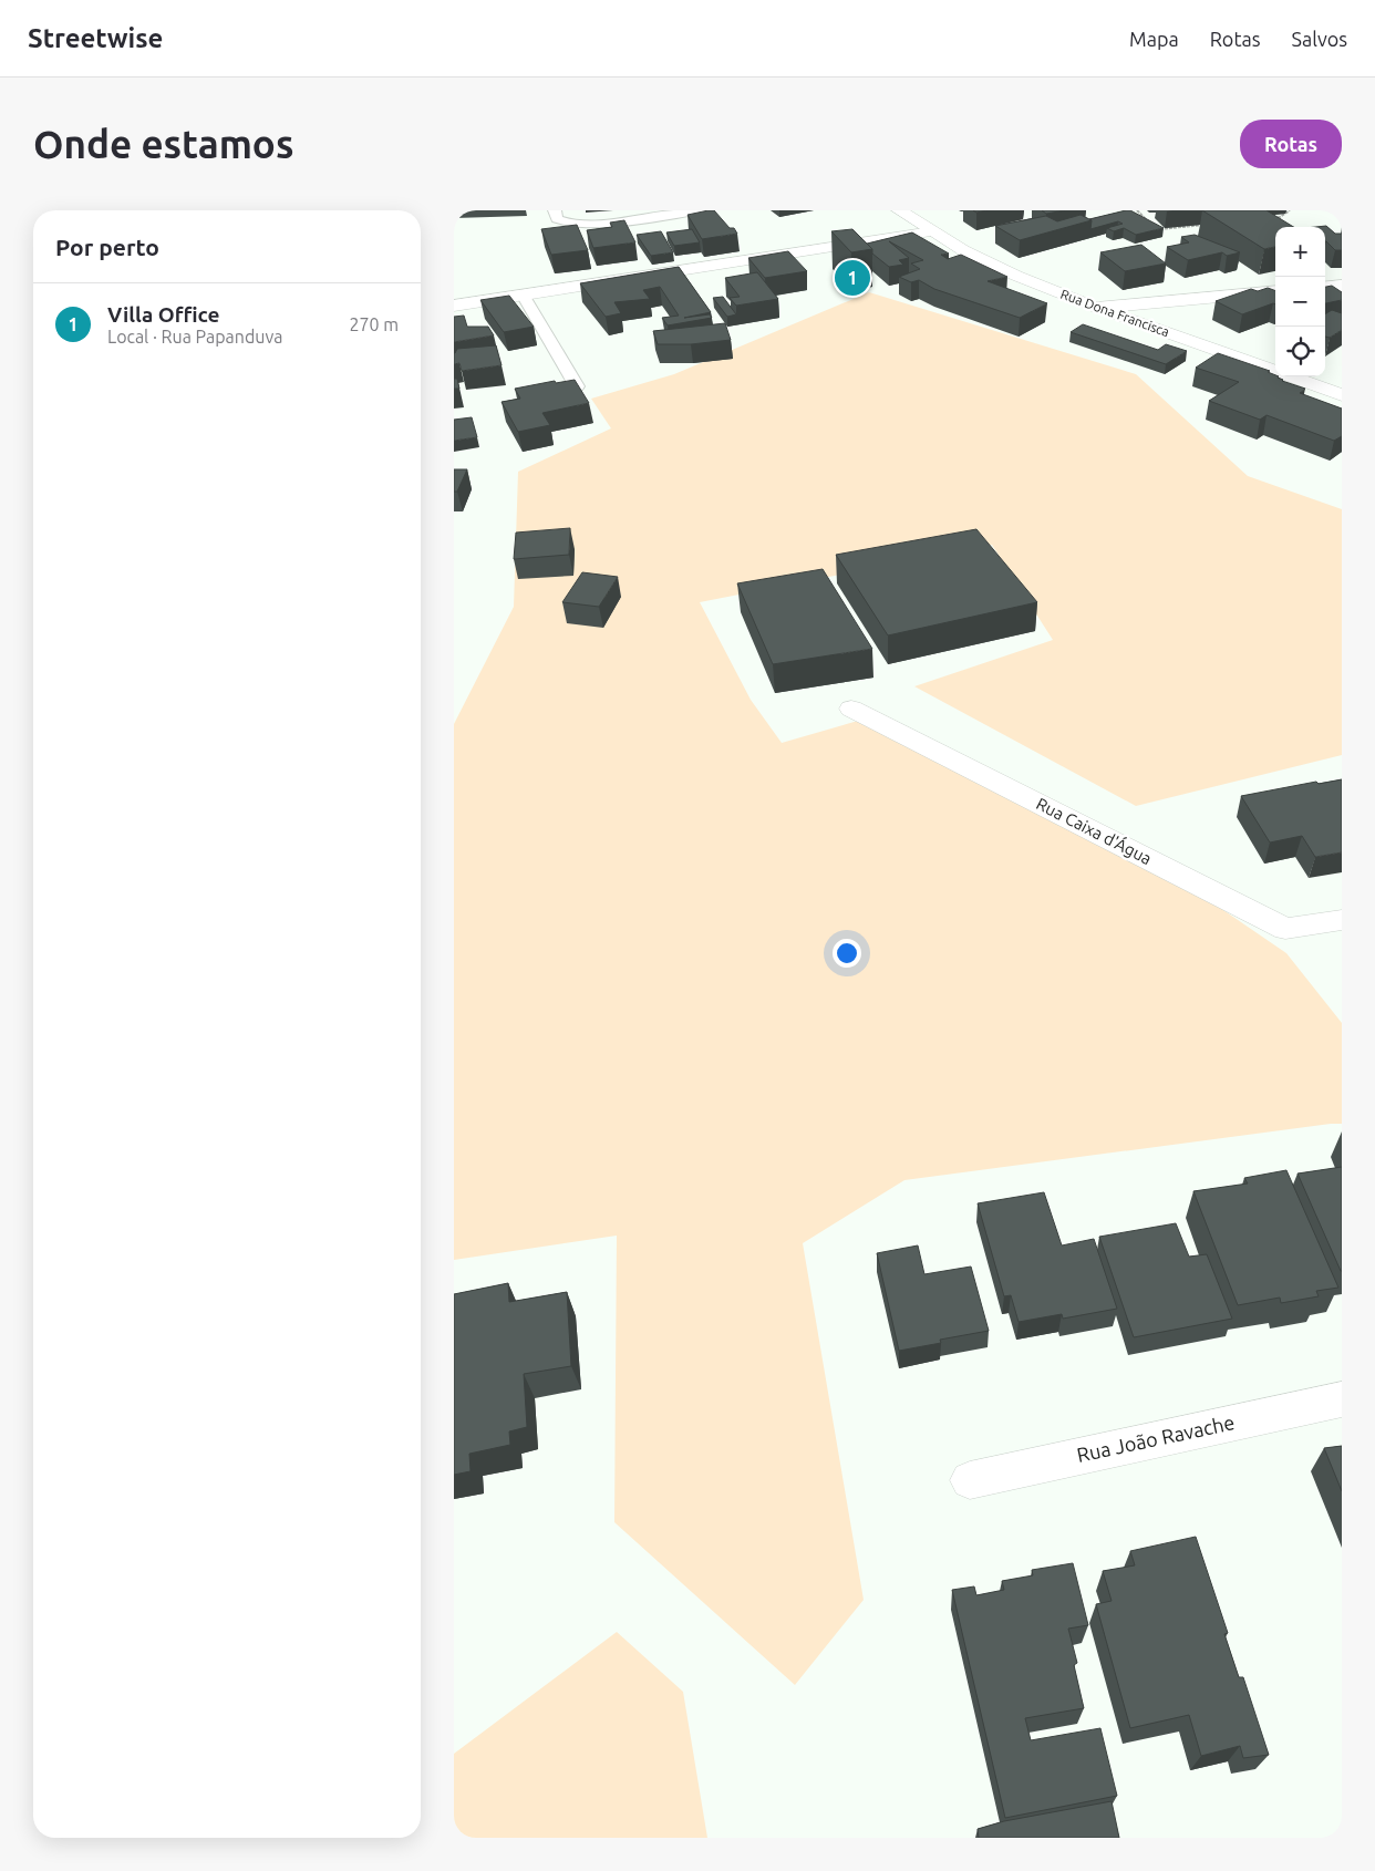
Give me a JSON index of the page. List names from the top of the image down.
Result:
{
  "streets": {
    "street": ["Rua Dona Francisca", "Rua Caixa d'Água", "Rua João Ravache"]
  },
  "page": {
    "header": "Streetwise",
    "nav": ["Mapa", "Rotas", "Salvos"],
    "buttons": "Rotas",
    "title": "Onde estamos",
    "heading": "Por perto",
    "map_buttons": ["+", "−"],
    "pins": "1",
    "list": [
      {
        "mark": "1",
        "name": "Villa Office",
        "note": "Local · Rua Papanduva",
        "value": "270 m"
      }
    ]
  }
}
